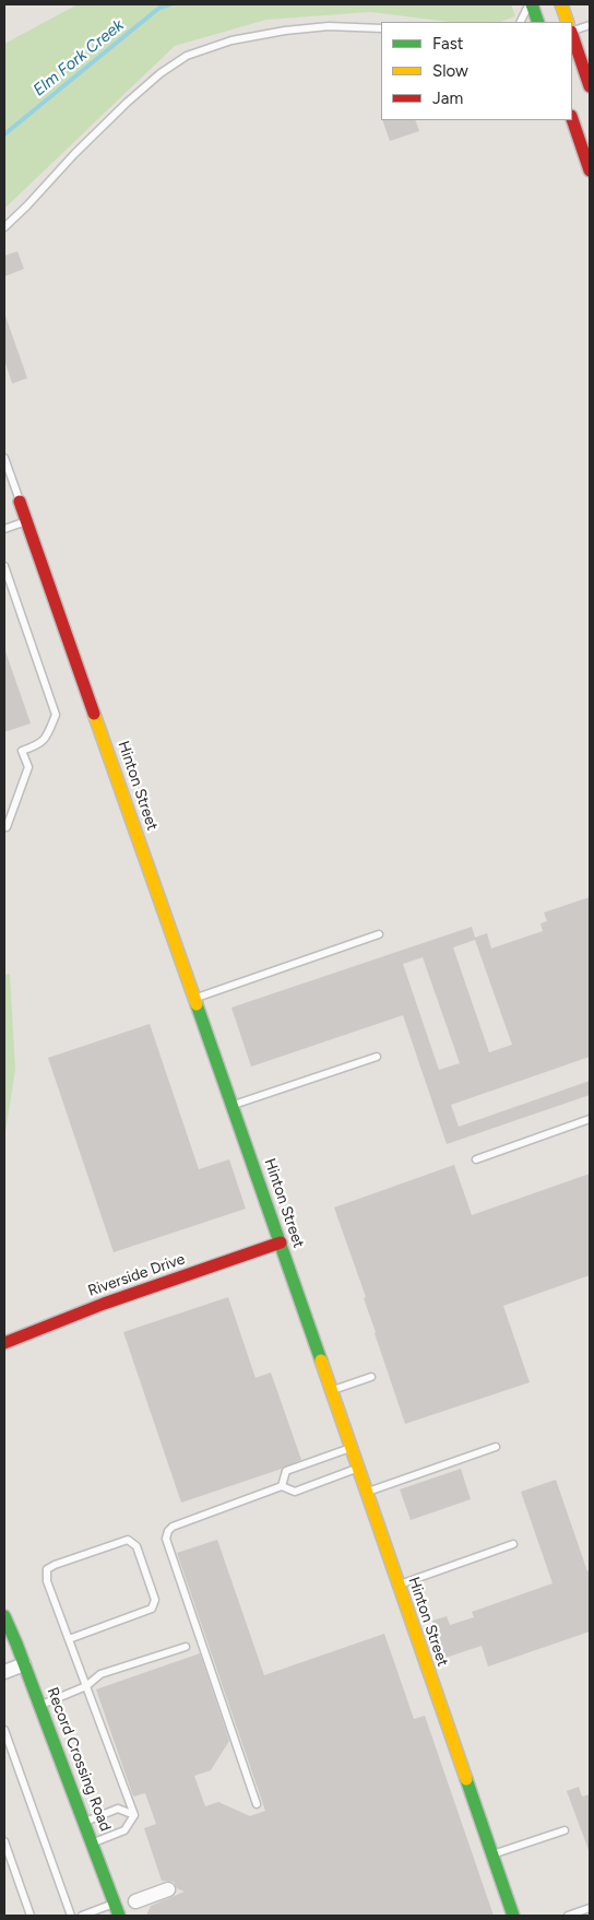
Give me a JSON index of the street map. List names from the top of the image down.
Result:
{
  "streets": {
    "street": ["Hinton Street", "Riverside Drive", "Record Crossing Road"]
  },
  "crossings": [
    ["Hinton Street", "Riverside Drive"]
  ],
  "water": ["Elm Fork Creek"],
  "legend": ["Fast", "Slow", "Jam"]
}
